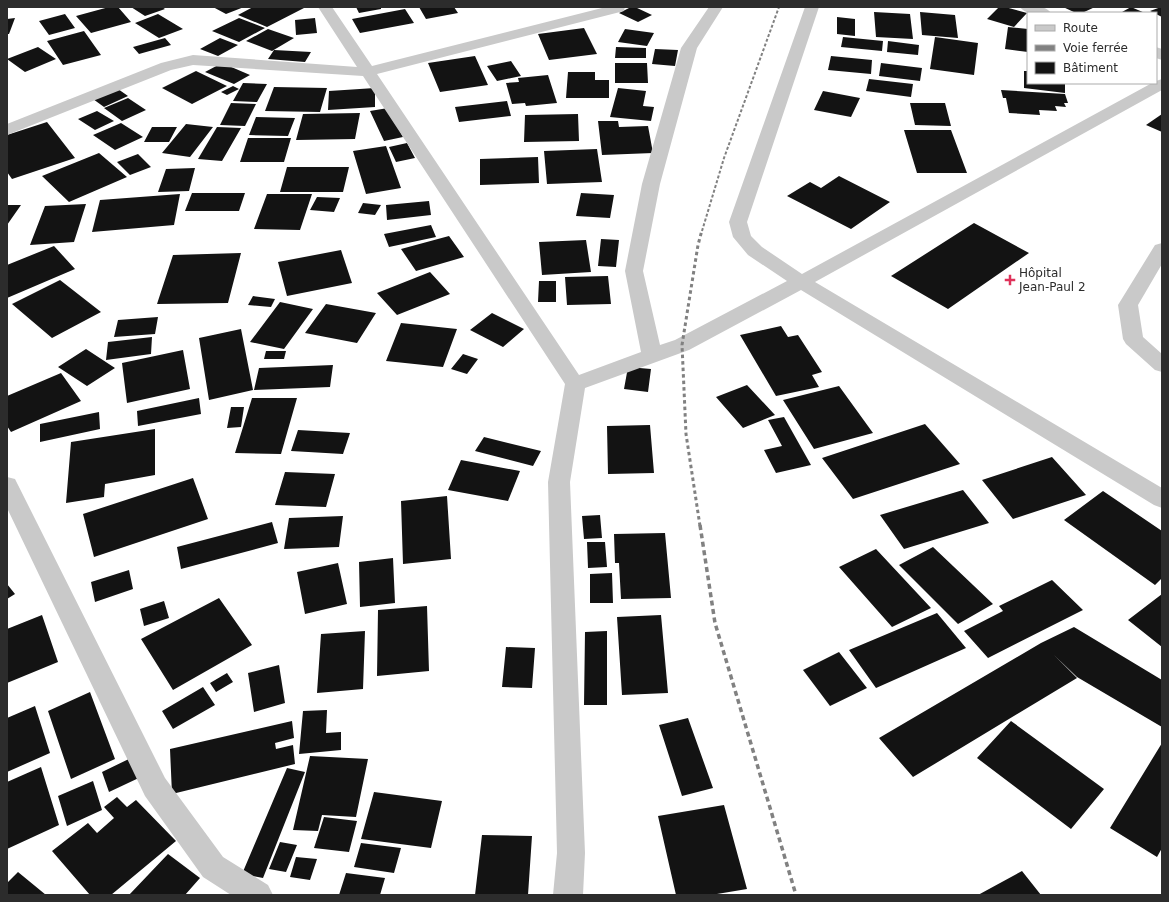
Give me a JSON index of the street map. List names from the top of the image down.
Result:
{
  "places": {
    "health": ["Hôpital Jean-Paul 2"]
  },
  "legend": ["Route", "Voie ferrée", "Bâtiment"]
}
